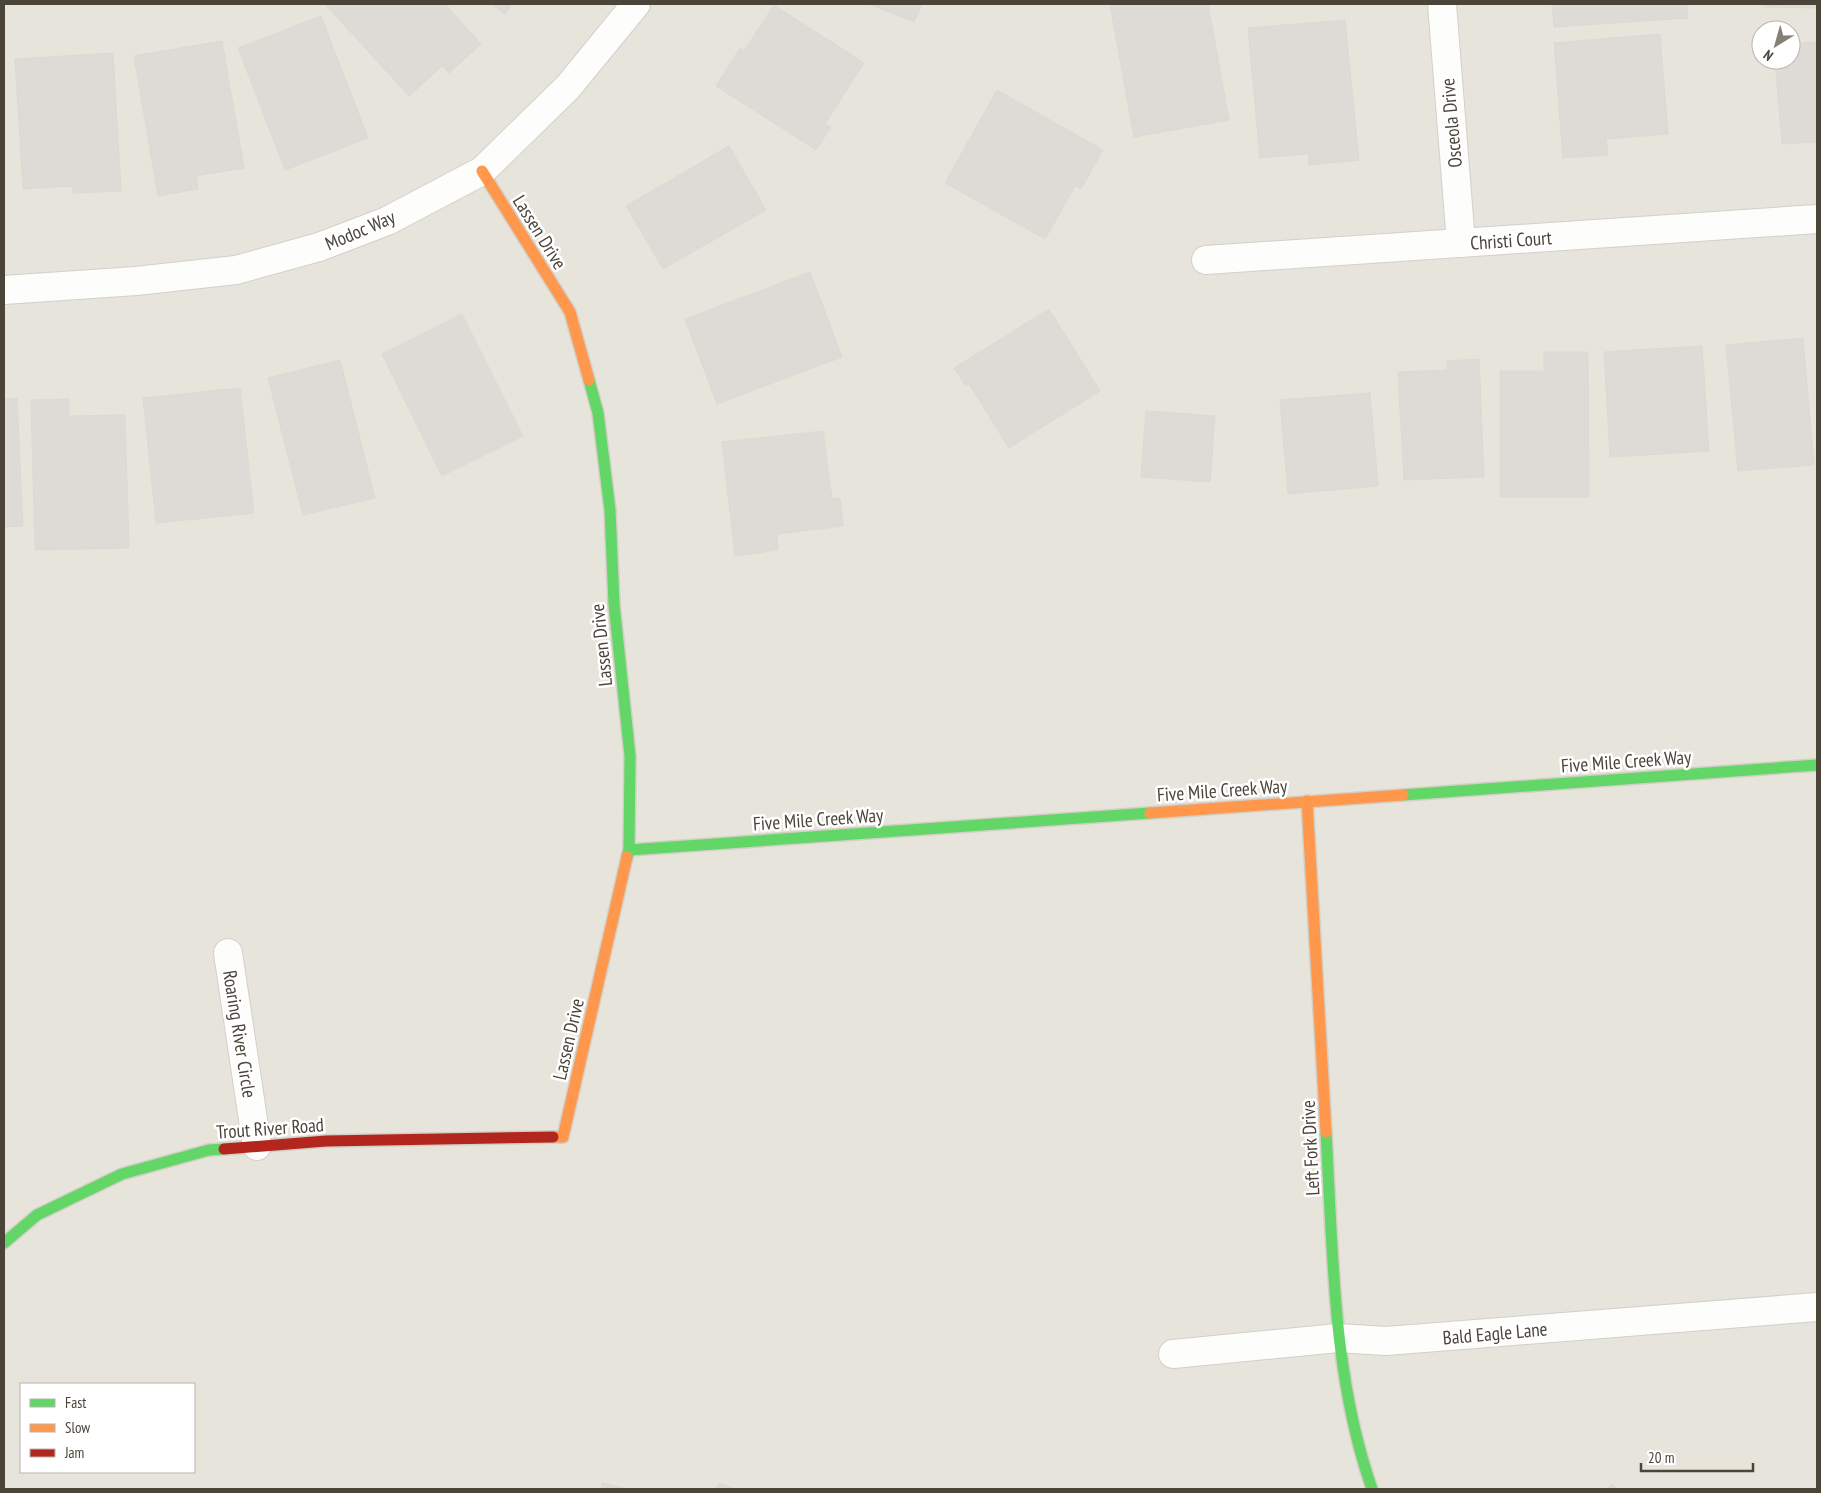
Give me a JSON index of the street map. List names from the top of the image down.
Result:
{
  "streets": {
    "street": [
      "Osceola Drive",
      "Modoc Way",
      "Lassen Drive",
      "Christi Court",
      "Five Mile Creek Way",
      "Roaring River Circle",
      "Trout River Road",
      "Left Fork Drive",
      "Bald Eagle Lane"
    ]
  },
  "crossings": [
    ["Osceola Drive", "Christi Court"],
    ["Modoc Way", "Lassen Drive"],
    ["Lassen Drive", "Five Mile Creek Way"],
    ["Lassen Drive", "Trout River Road"],
    ["Five Mile Creek Way", "Left Fork Drive"],
    ["Roaring River Circle", "Trout River Road"],
    ["Left Fork Drive", "Bald Eagle Lane"]
  ],
  "legend": ["Fast", "Slow", "Jam"],
  "scale_bar": "20 m",
  "north": "bottom left"
}
